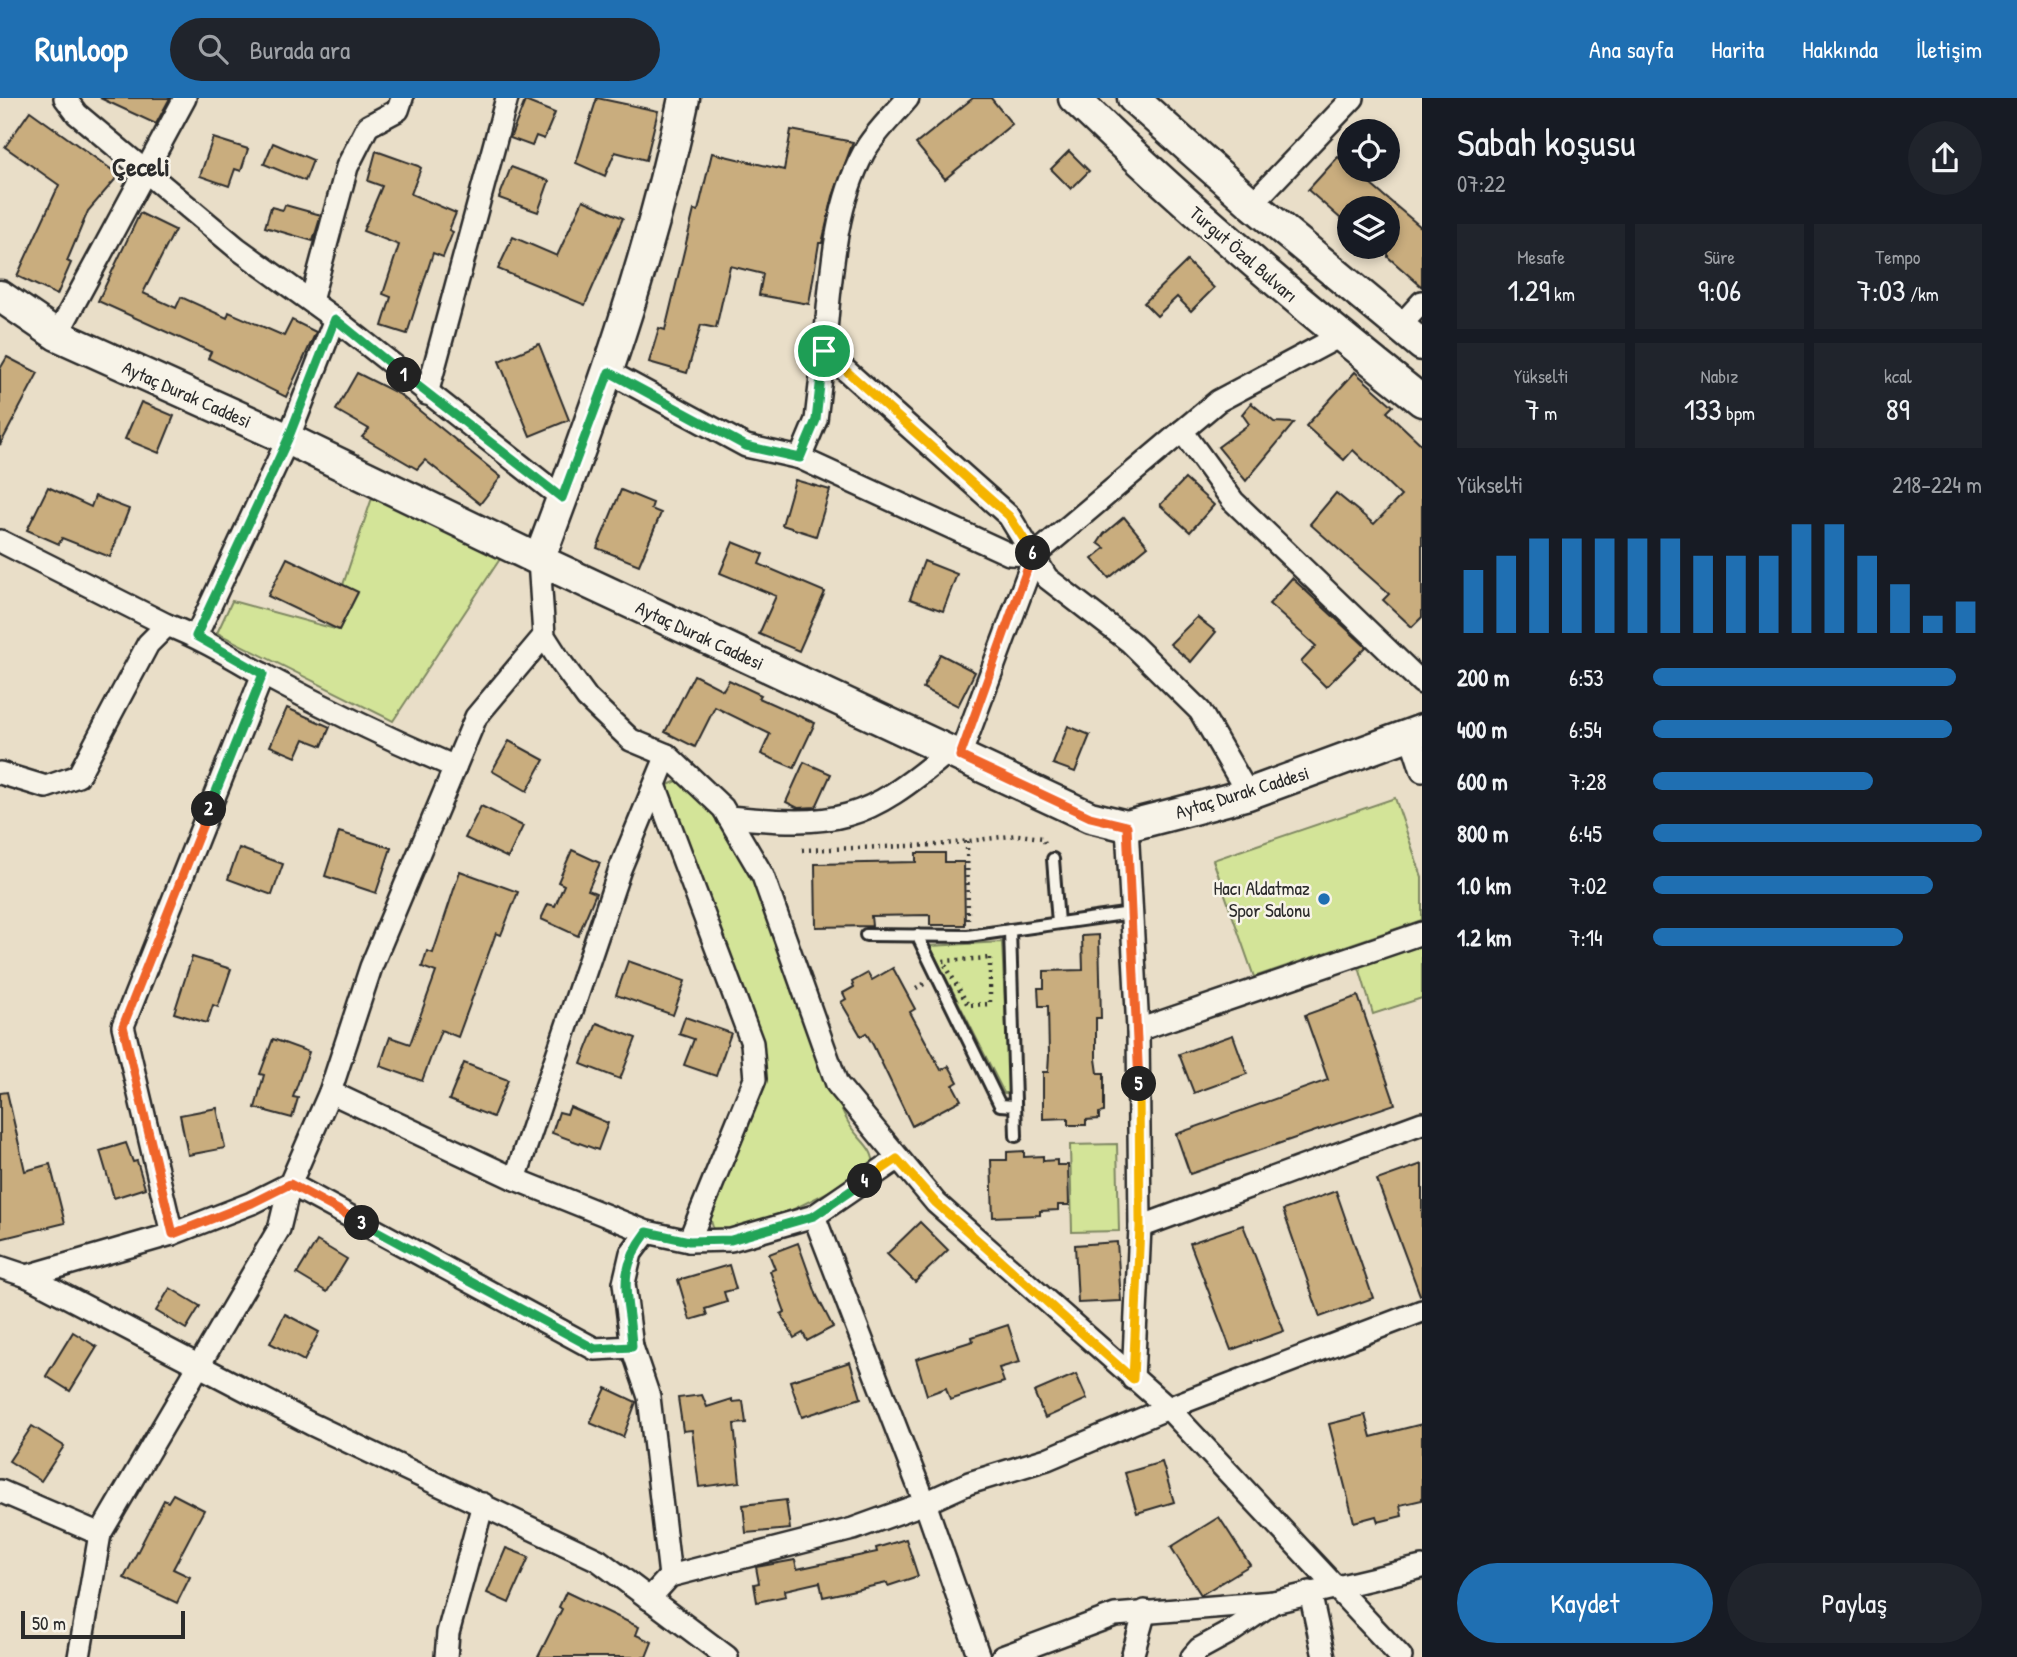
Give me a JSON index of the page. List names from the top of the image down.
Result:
{
  "streets": {
    "main road": ["Turgut Özal Bulvarı", "Aytaç Durak Caddesi"]
  },
  "districts": ["Çeceli"],
  "places": ["Hacı Aldatmaz Spor Salonu"],
  "scale_bar": "50 m",
  "page": {
    "header": "Runloop",
    "search": "Burada ara",
    "nav": [
      "Ana sayfa",
      "Harita",
      "Hakkında",
      "İletişim"
    ],
    "heading": ["Sabah koşusu", "07:22"],
    "stats": [
      ["Mesafe", "1.29 km"],
      ["Süre", "9:06"],
      ["Tempo", "7:03 /km"],
      ["Yükselti", "7 m"],
      ["Nabız", "133 bpm"],
      ["kcal", "89"]
    ],
    "pins": [
      "1",
      "6",
      "2",
      "5",
      "4",
      "3"
    ],
    "chart": ["Yükselti", "218–224 m"],
    "list": [
      {
        "name": "200 m",
        "note": "6:53"
      },
      {
        "name": "400 m",
        "note": "6:54"
      },
      {
        "name": "600 m",
        "note": "7:28"
      },
      {
        "name": "800 m",
        "note": "6:45"
      },
      {
        "name": "1.0 km",
        "note": "7:02"
      },
      {
        "name": "1.2 km",
        "note": "7:14"
      }
    ],
    "buttons": ["Kaydet", "Paylaş"],
    "scale": "50 m"
  }
}
